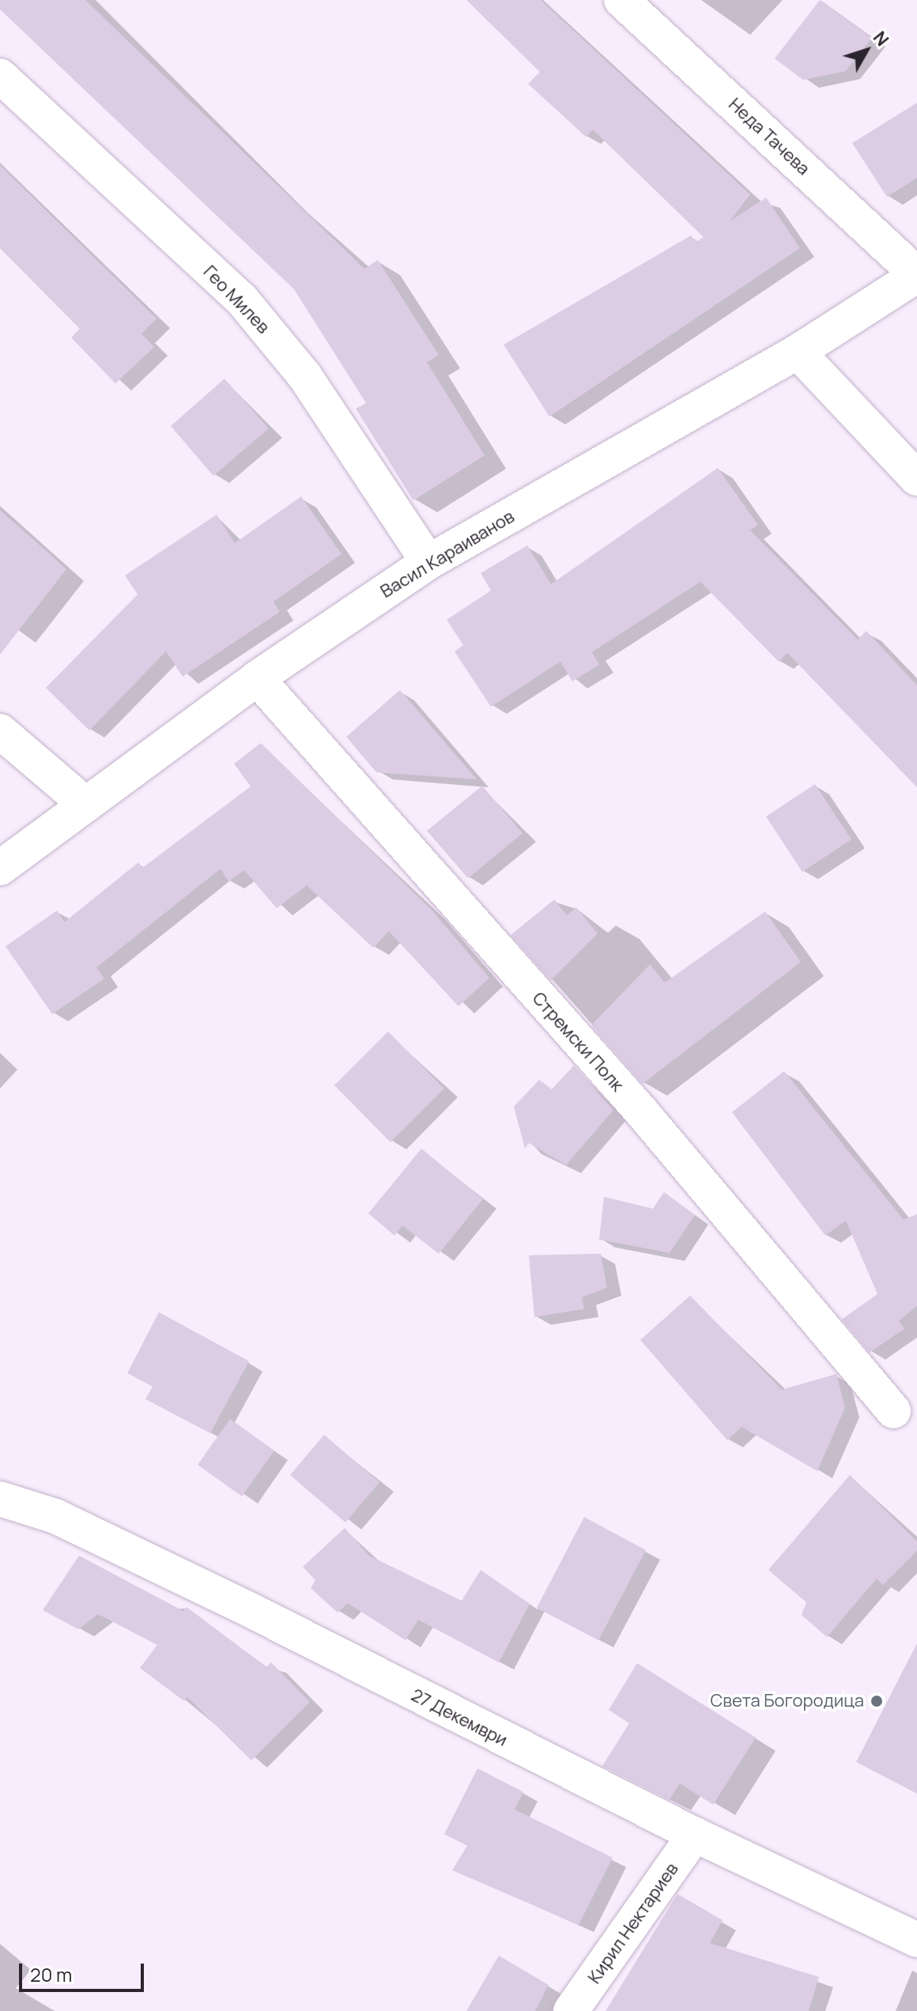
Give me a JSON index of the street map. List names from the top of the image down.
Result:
{
  "streets": {
    "street": [
      "Неда Тачева",
      "Гео Милев",
      "Васил Караиванов",
      "Стремски Полк",
      "27 Декември",
      "Кирил Нектариев"
    ]
  },
  "crossings": [
    ["Неда Тачева", "Васил Караиванов"],
    ["Гео Милев", "Васил Караиванов"],
    ["Васил Караиванов", "Стремски Полк"],
    ["27 Декември", "Кирил Нектариев"]
  ],
  "places": ["Света Богородица"],
  "scale_bar": "20 m",
  "north": "top right"
}
